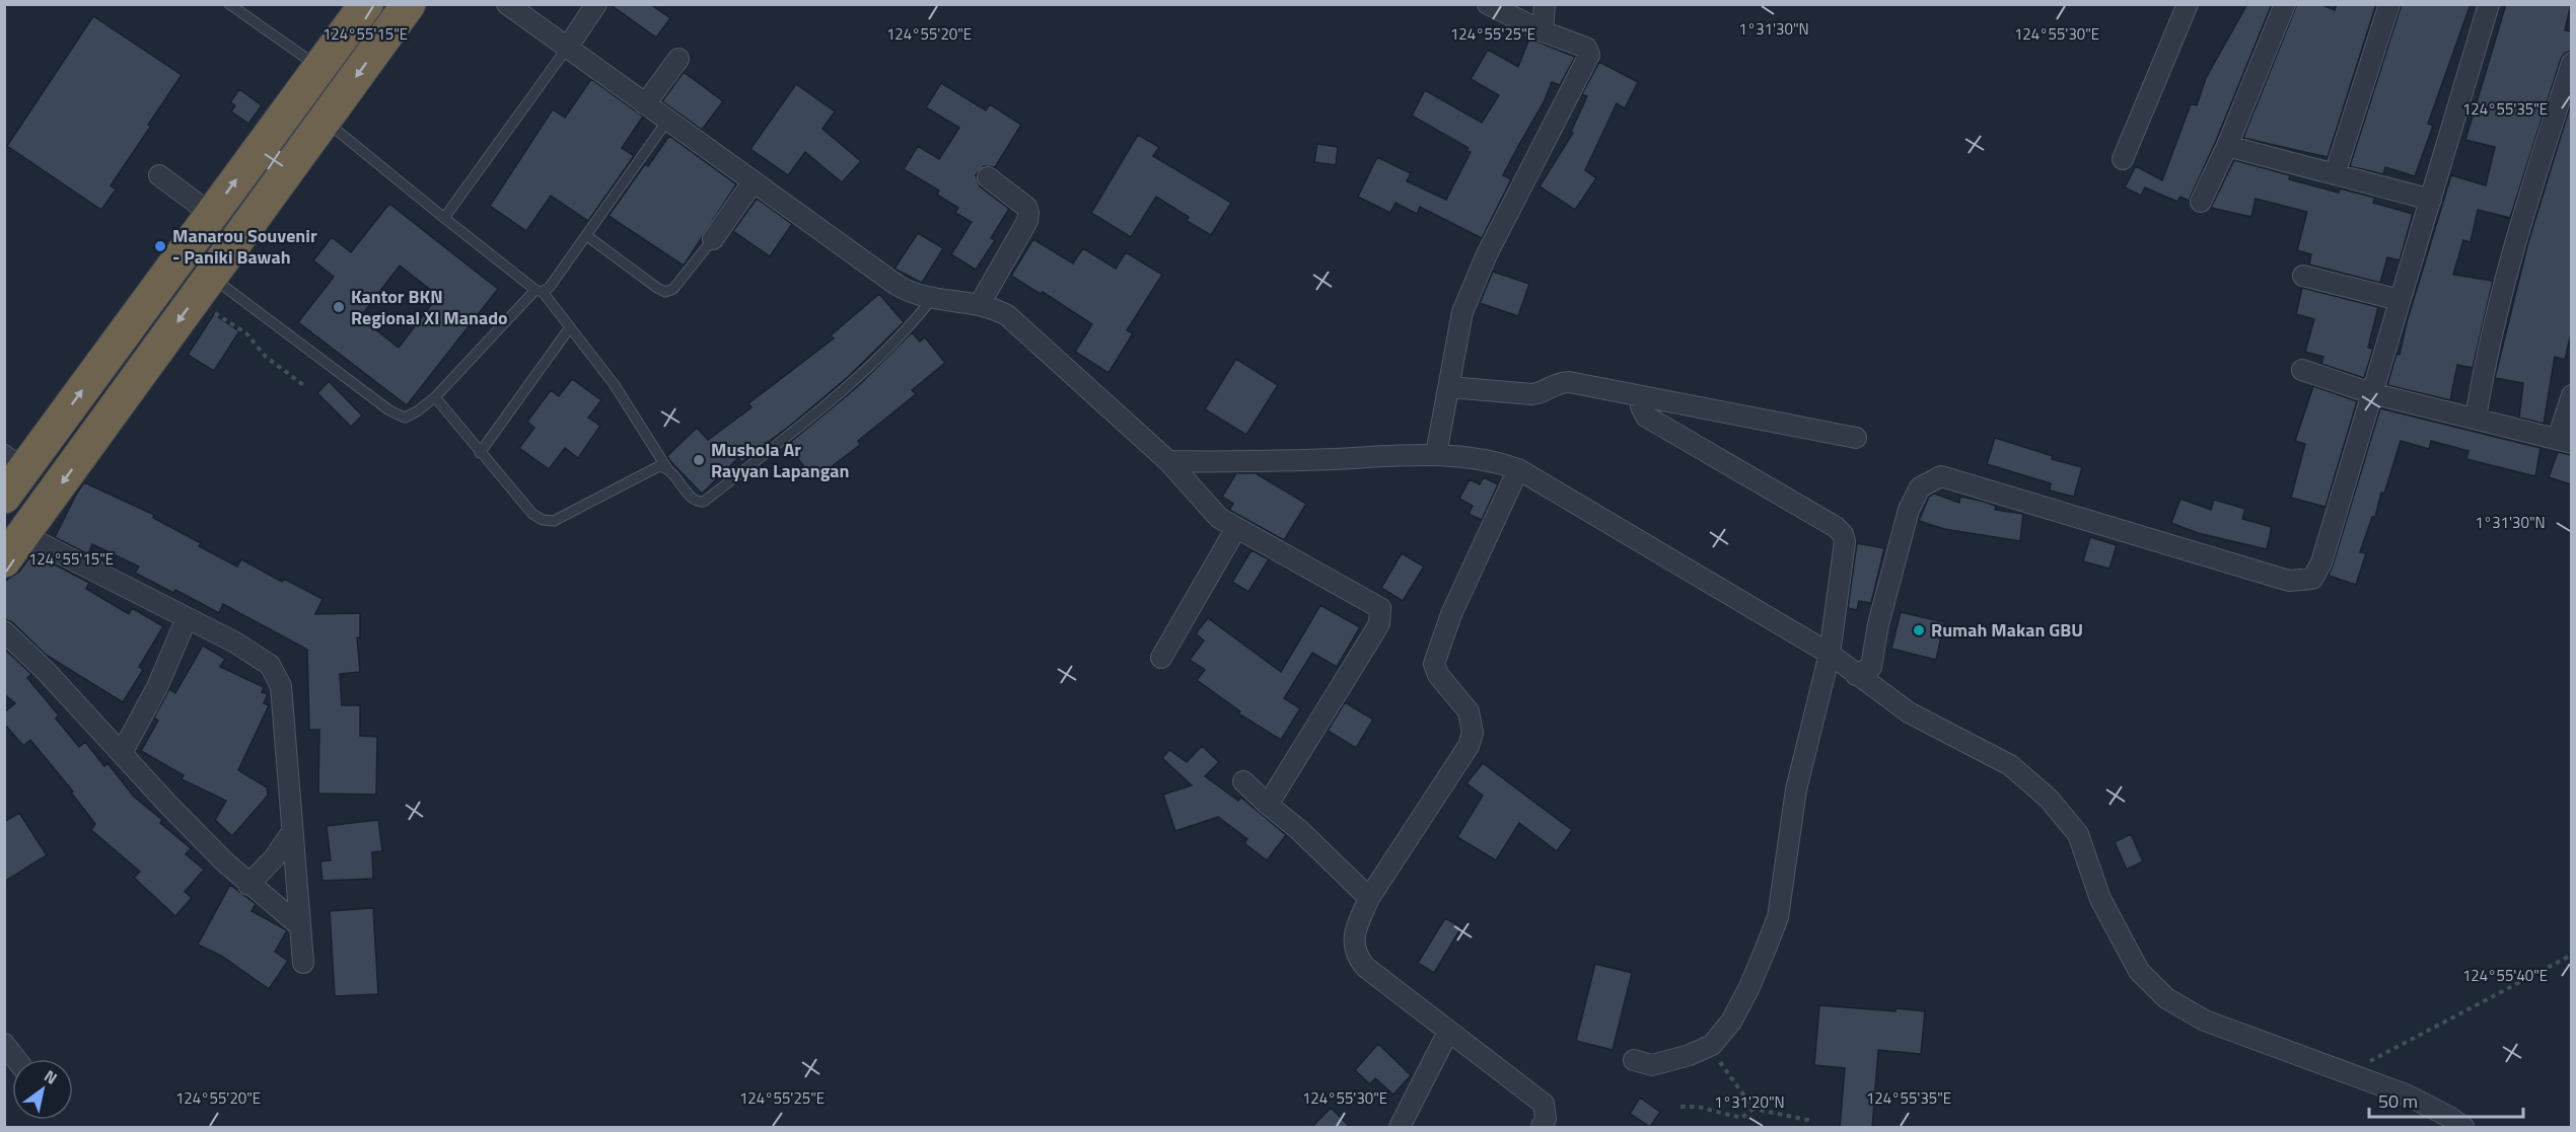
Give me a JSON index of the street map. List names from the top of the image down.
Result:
{
  "places": [
    "Manarou Souvenir - Paniki Bawah",
    "Kantor BKN Regional XI Manado",
    "Mushola Ar Rayyan Lapangan",
    "Rumah Makan GBU"
  ],
  "scale_bar": "50 m",
  "north": "top right",
  "coordinates": [
    "1°31'30\"N",
    "124°55'20\"E",
    "124°55'25\"E",
    "124°55'30\"E",
    "124°55'15\"E",
    "124°55'35\"E",
    "124°55'40\"E",
    "1°31'20\"N"
  ]
}
